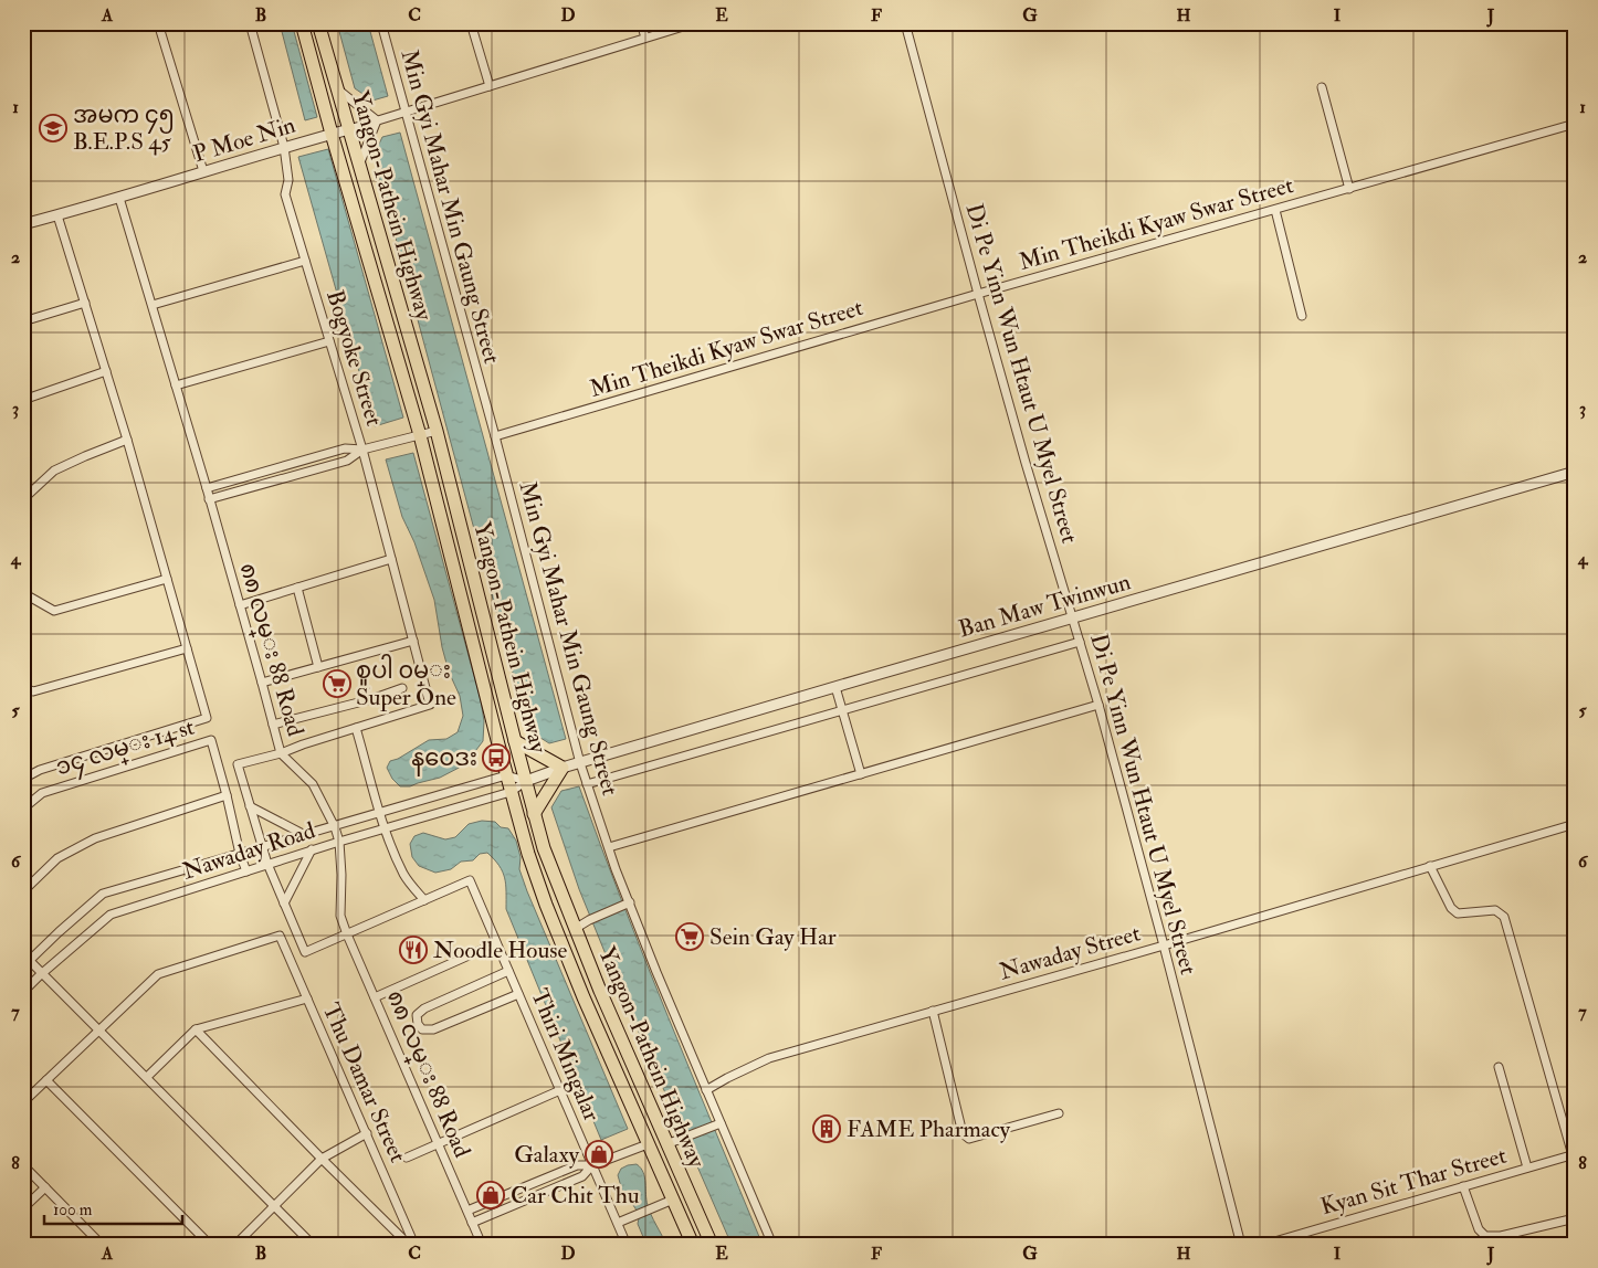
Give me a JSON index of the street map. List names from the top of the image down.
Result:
{
  "streets": {
    "main road": ["Yangon-Pathein Highway"],
    "street": [
      "P Moe Nin",
      "Min Gyi Mahar Min Gaung Street",
      "Min Theikdi Kyaw Swar Street",
      "Bogyoke Street",
      "Di Pe Yinn Wun Htaut U Myel Street",
      "Ban Maw Twinwun",
      "၈၈ လမ္း 88 Road",
      "၁၄ လမ္း 14 st",
      "Nawaday Road",
      "Nawaday Street",
      "Thiri Mingalar",
      "Thu Damar Street",
      "Kyan Sit Thar Street"
    ]
  },
  "crossings": [
    ["P Moe Nin", "Yangon-Pathein Highway"],
    ["P Moe Nin", "Bogyoke Street"],
    ["P Moe Nin", "၈၈ လမ္း 88 Road"],
    ["Yangon-Pathein Highway", "Ban Maw Twinwun"],
    ["Yangon-Pathein Highway", "Nawaday Road"],
    ["Min Gyi Mahar Min Gaung Street", "Min Theikdi Kyaw Swar Street"],
    ["Min Gyi Mahar Min Gaung Street", "Ban Maw Twinwun"],
    ["Min Gyi Mahar Min Gaung Street", "Nawaday Street"],
    ["Min Theikdi Kyaw Swar Street", "Di Pe Yinn Wun Htaut U Myel Street"],
    ["Di Pe Yinn Wun Htaut U Myel Street", "Ban Maw Twinwun"],
    ["Di Pe Yinn Wun Htaut U Myel Street", "Nawaday Street"],
    ["Ban Maw Twinwun", "Nawaday Road"],
    ["၈၈ လမ္း 88 Road", "Nawaday Road"]
  ],
  "places": {
    "school or university": ["အမက ၄၅ B.E.P.S 45"],
    "supermarket": ["စူပါ ၀မ္း Super One", "Sein Gay Har"],
    "bus stop": ["နဝေဒး"],
    "restaurant": ["Noodle House"],
    "building": ["FAME Pharmacy"],
    "shop": ["Galaxy", "Car Chit Thu"]
  },
  "scale_bar": "100 m",
  "grid": {
    "columns": [
      "A",
      "B",
      "C",
      "D",
      "E",
      "F",
      "G",
      "H",
      "I",
      "J"
    ],
    "rows": [
      "1",
      "2",
      "3",
      "4",
      "5",
      "6",
      "7",
      "8"
    ]
  }
}
